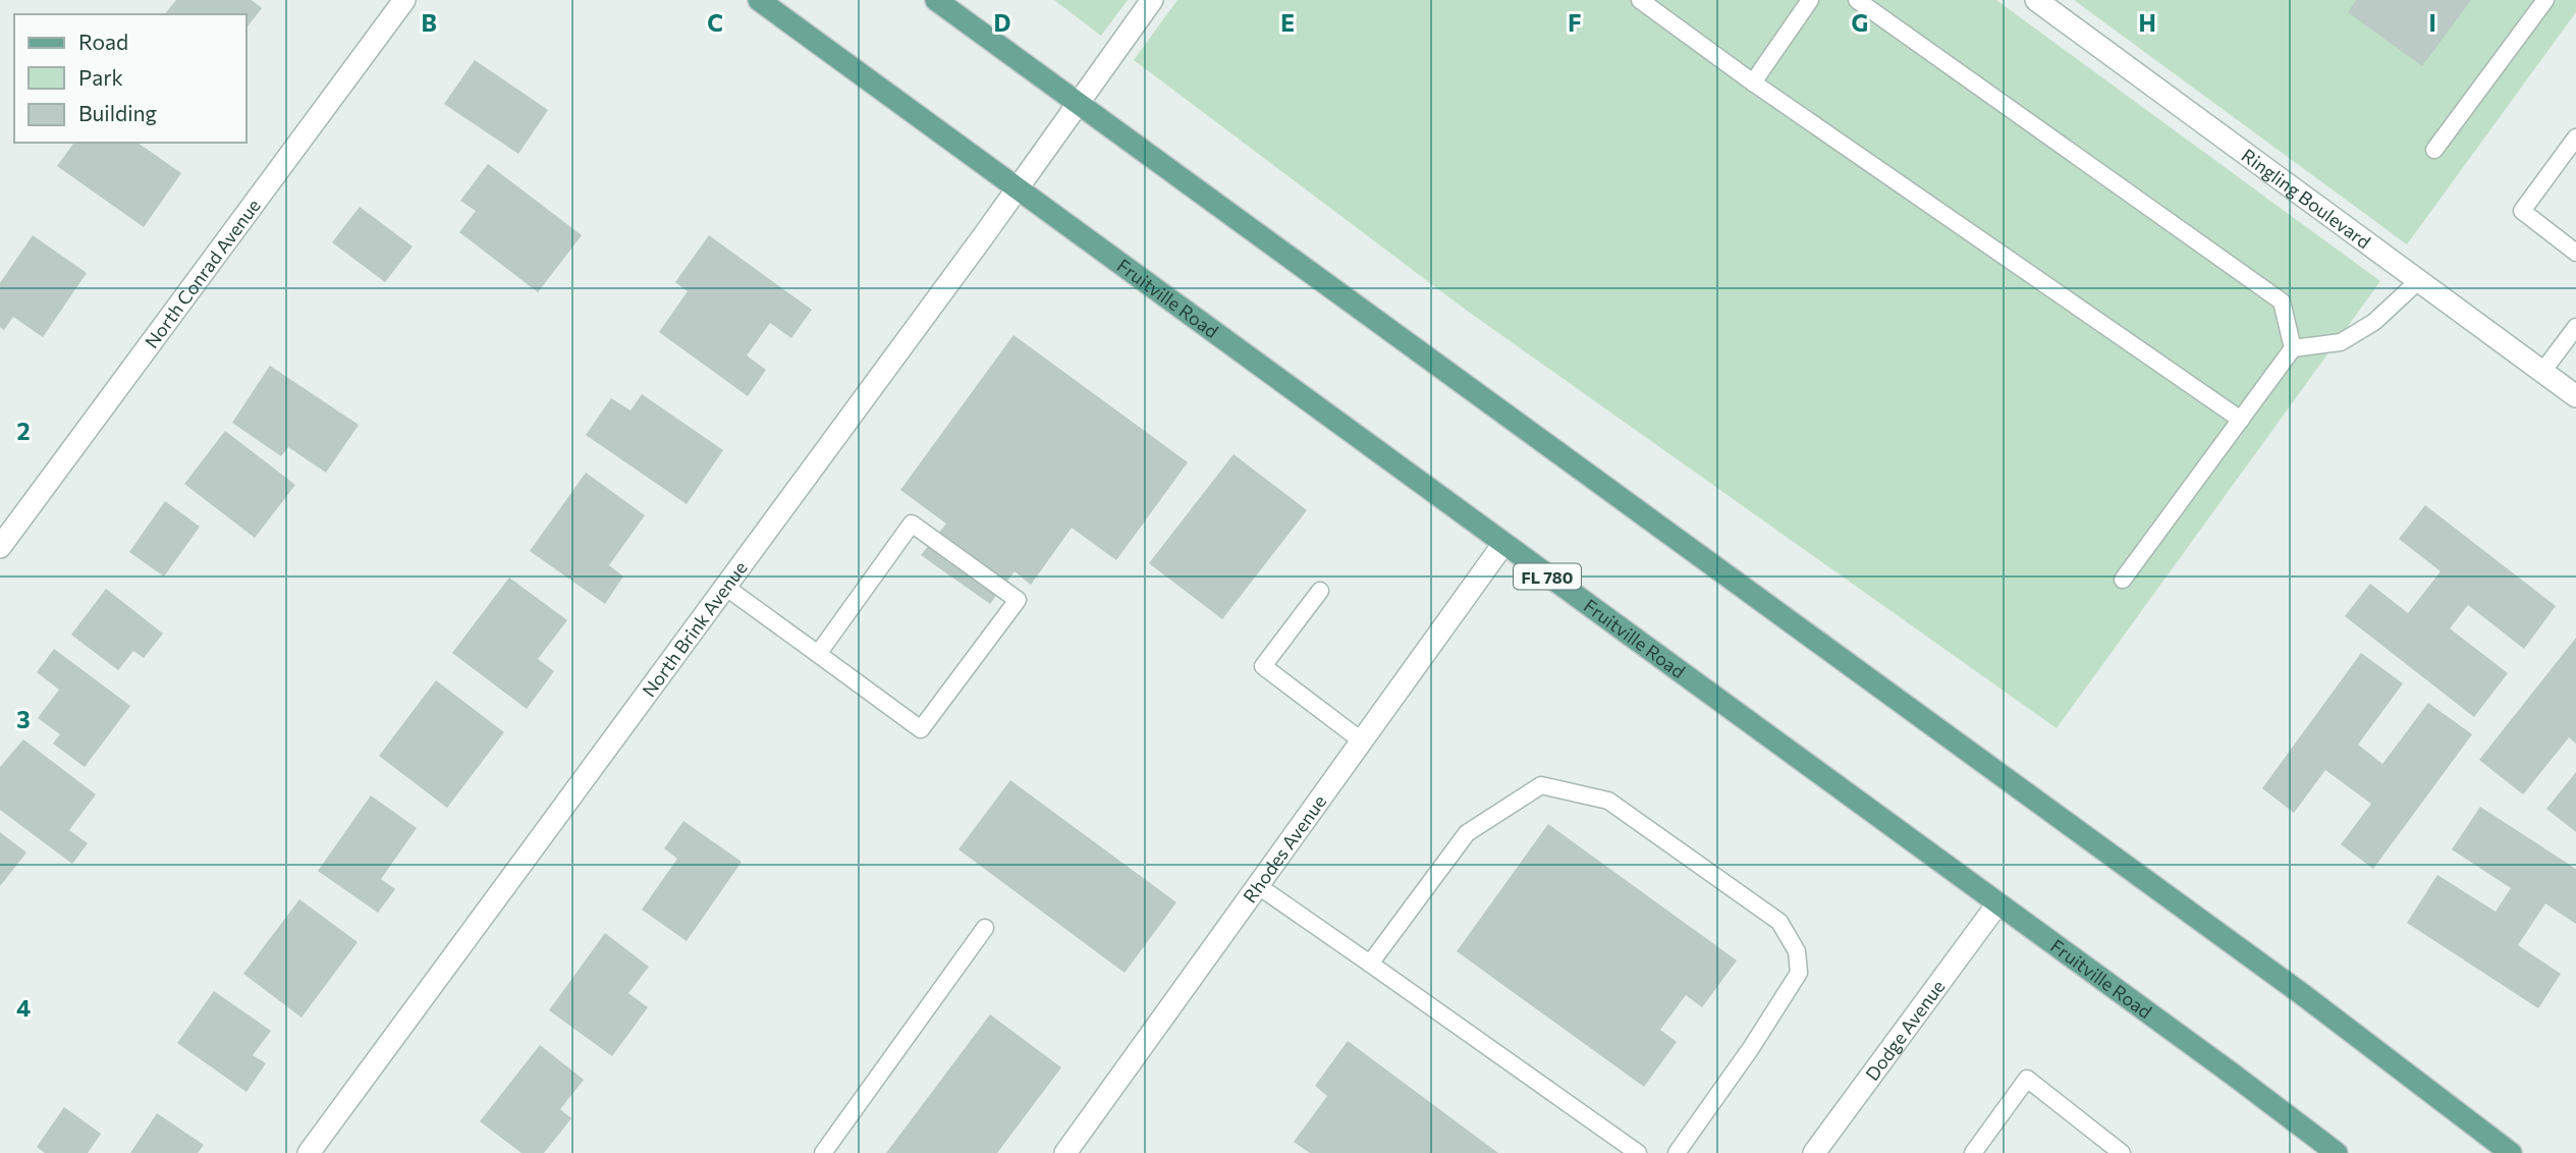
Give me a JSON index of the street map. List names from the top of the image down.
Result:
{
  "streets": {
    "main road": ["Fruitville Road", "FL 780"],
    "street": [
      "Ringling Boulevard",
      "North Conrad Avenue",
      "North Brink Avenue",
      "Rhodes Avenue",
      "Dodge Avenue"
    ]
  },
  "crossings": [
    ["Fruitville Road", "North Brink Avenue"],
    ["Fruitville Road", "Rhodes Avenue"],
    ["Fruitville Road", "Dodge Avenue"]
  ],
  "legend": ["Road", "Park", "Building"],
  "grid": {
    "columns": [
      "B",
      "C",
      "D",
      "E",
      "F",
      "G",
      "H",
      "I"
    ],
    "rows": ["2", "3", "4"]
  }
}
